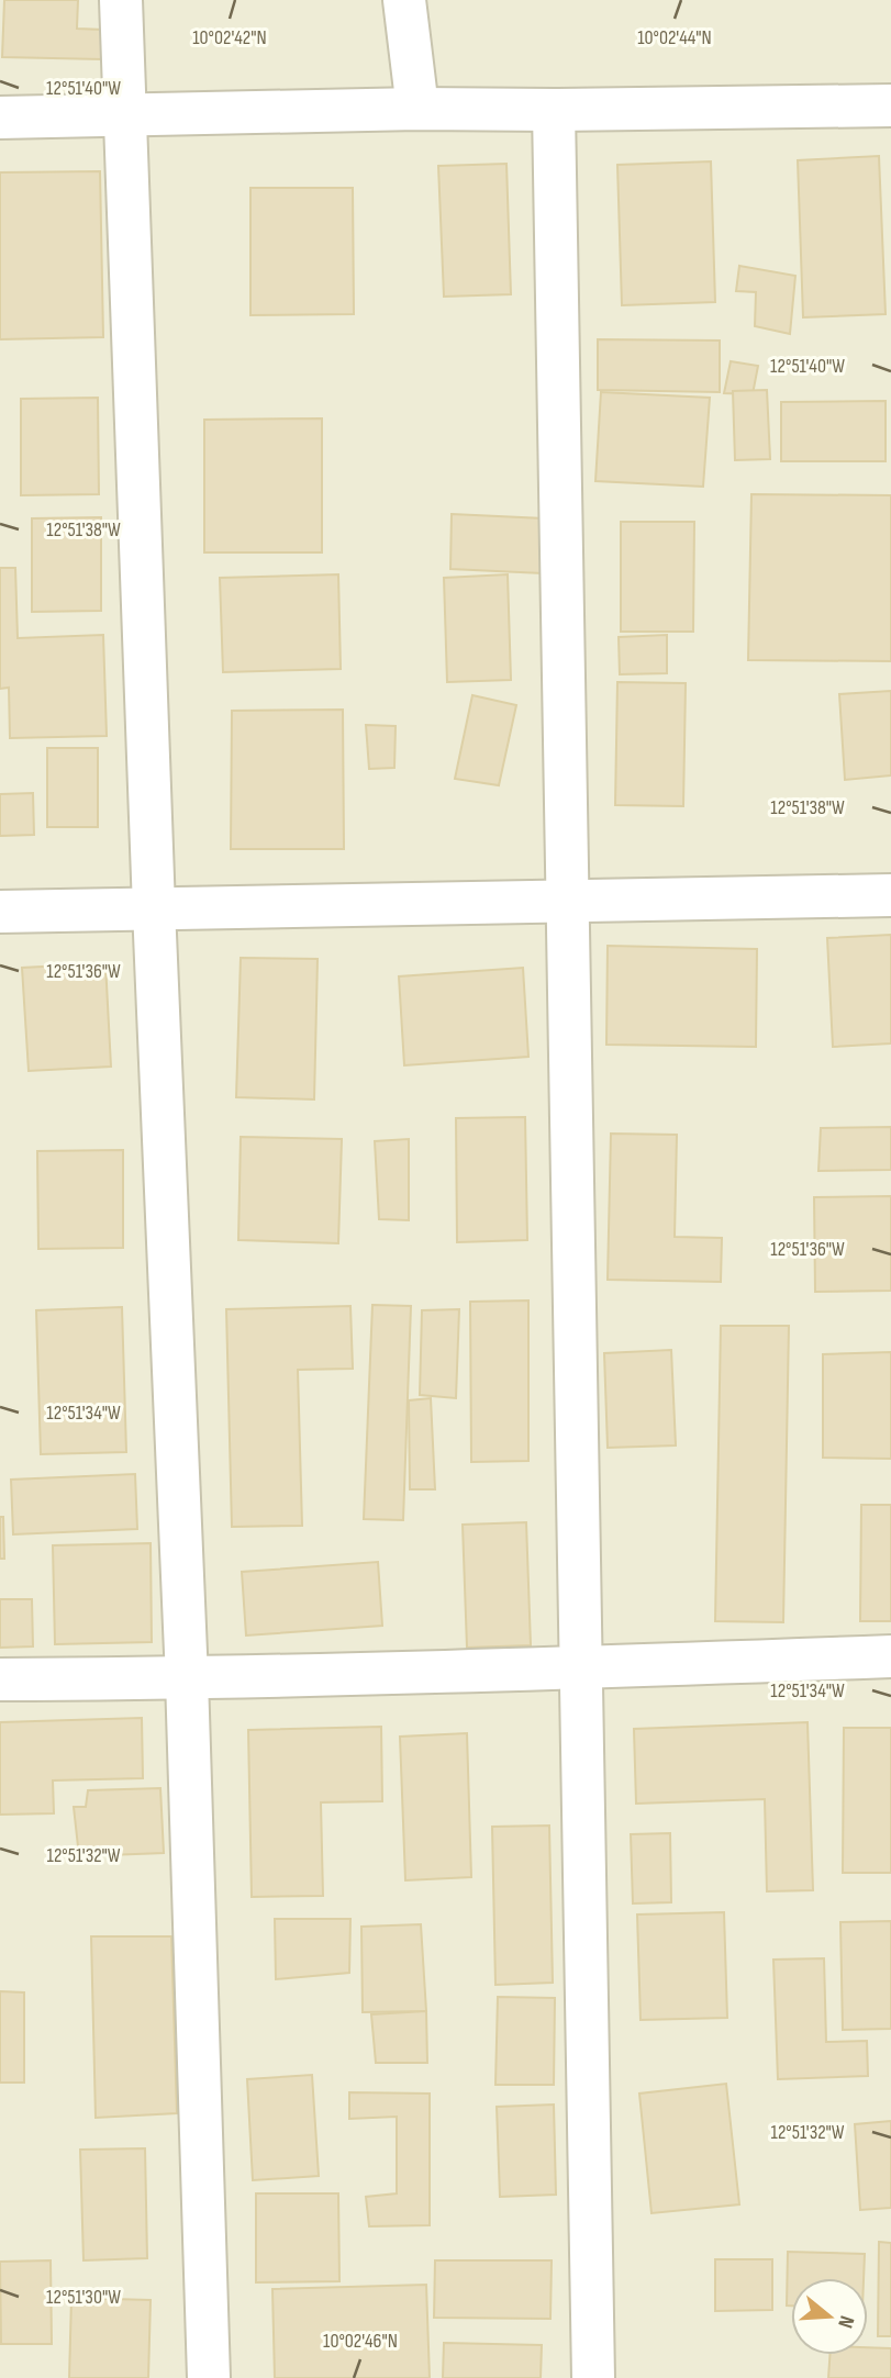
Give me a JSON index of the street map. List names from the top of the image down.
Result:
{
  "north": "right",
  "coordinates": [
    "10°02'42\"N",
    "10°02'44\"N",
    "12°51'40\"W",
    "12°51'38\"W",
    "12°51'36\"W",
    "12°51'34\"W",
    "12°51'32\"W",
    "12°51'30\"W",
    "10°02'46\"N"
  ]
}
